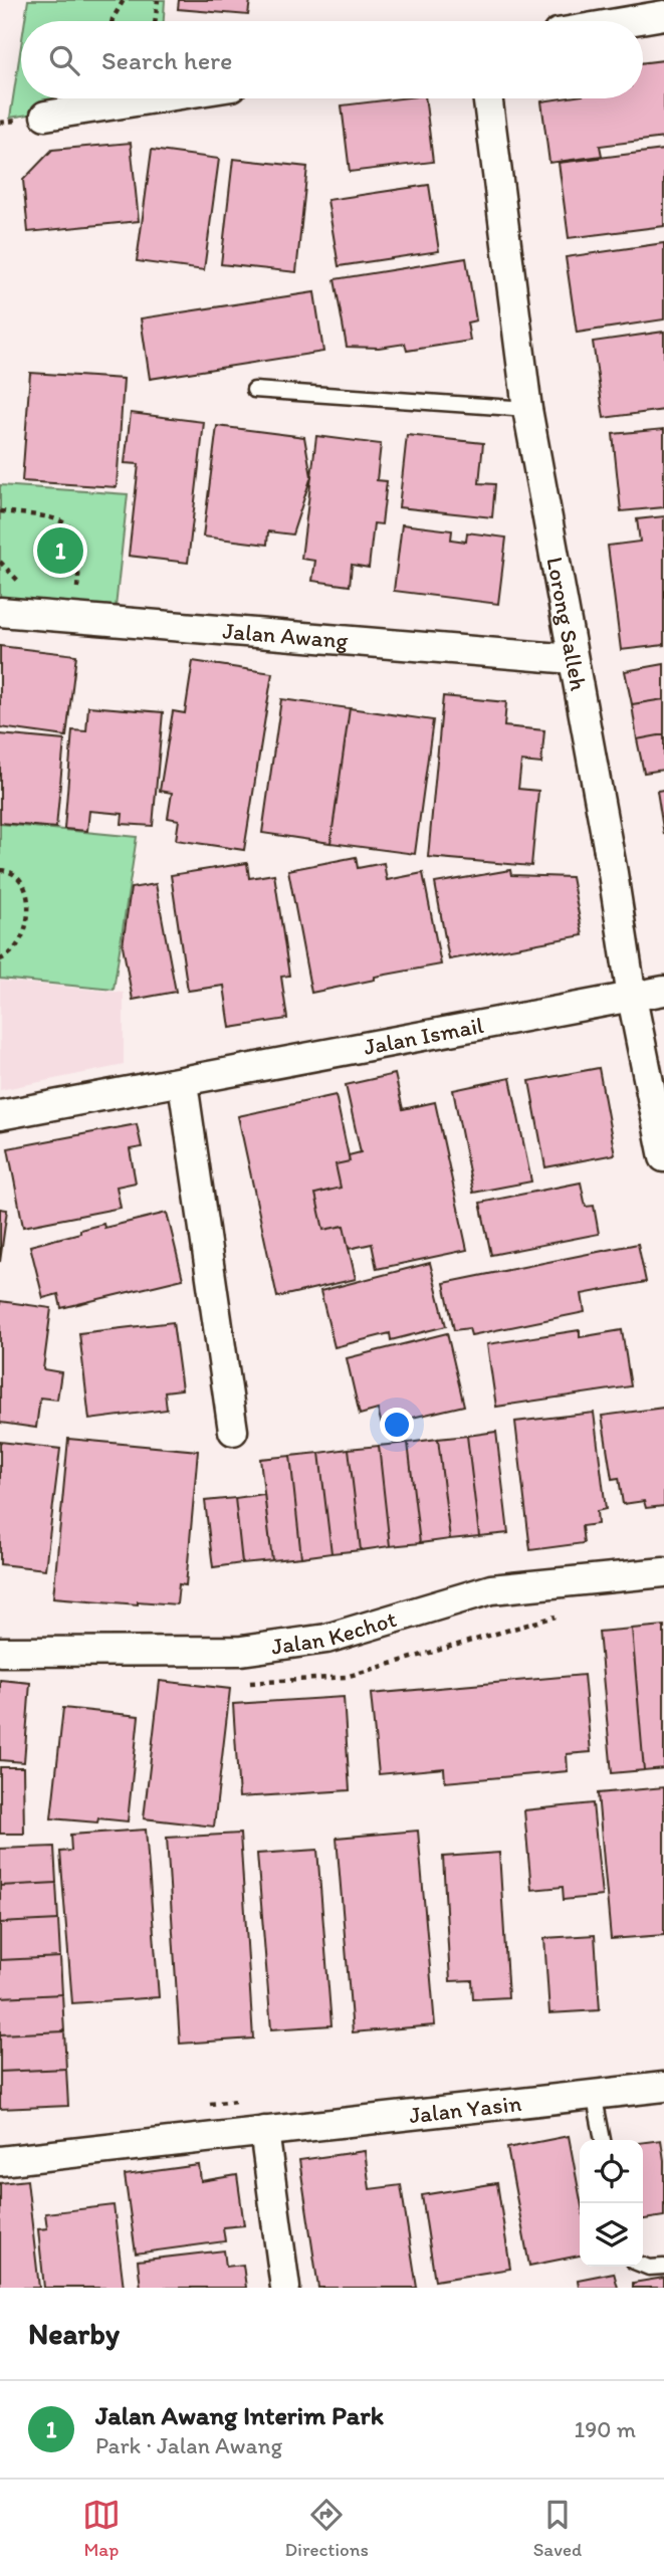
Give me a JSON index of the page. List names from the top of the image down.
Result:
{
  "streets": {
    "street": [
      "Lorong Salleh",
      "Jalan Awang",
      "Jalan Ismail",
      "Jalan Kechot",
      "Jalan Yasin"
    ]
  },
  "crossings": [
    ["Lorong Salleh", "Jalan Awang"],
    ["Lorong Salleh", "Jalan Ismail"]
  ],
  "page": {
    "search": "Search here",
    "pins": "1",
    "heading": "Nearby",
    "list": [
      {
        "mark": "1",
        "name": "Jalan Awang Interim Park",
        "note": "Park · Jalan Awang",
        "value": "190 m"
      }
    ],
    "nav": ["Map", "Directions", "Saved"]
  }
}
